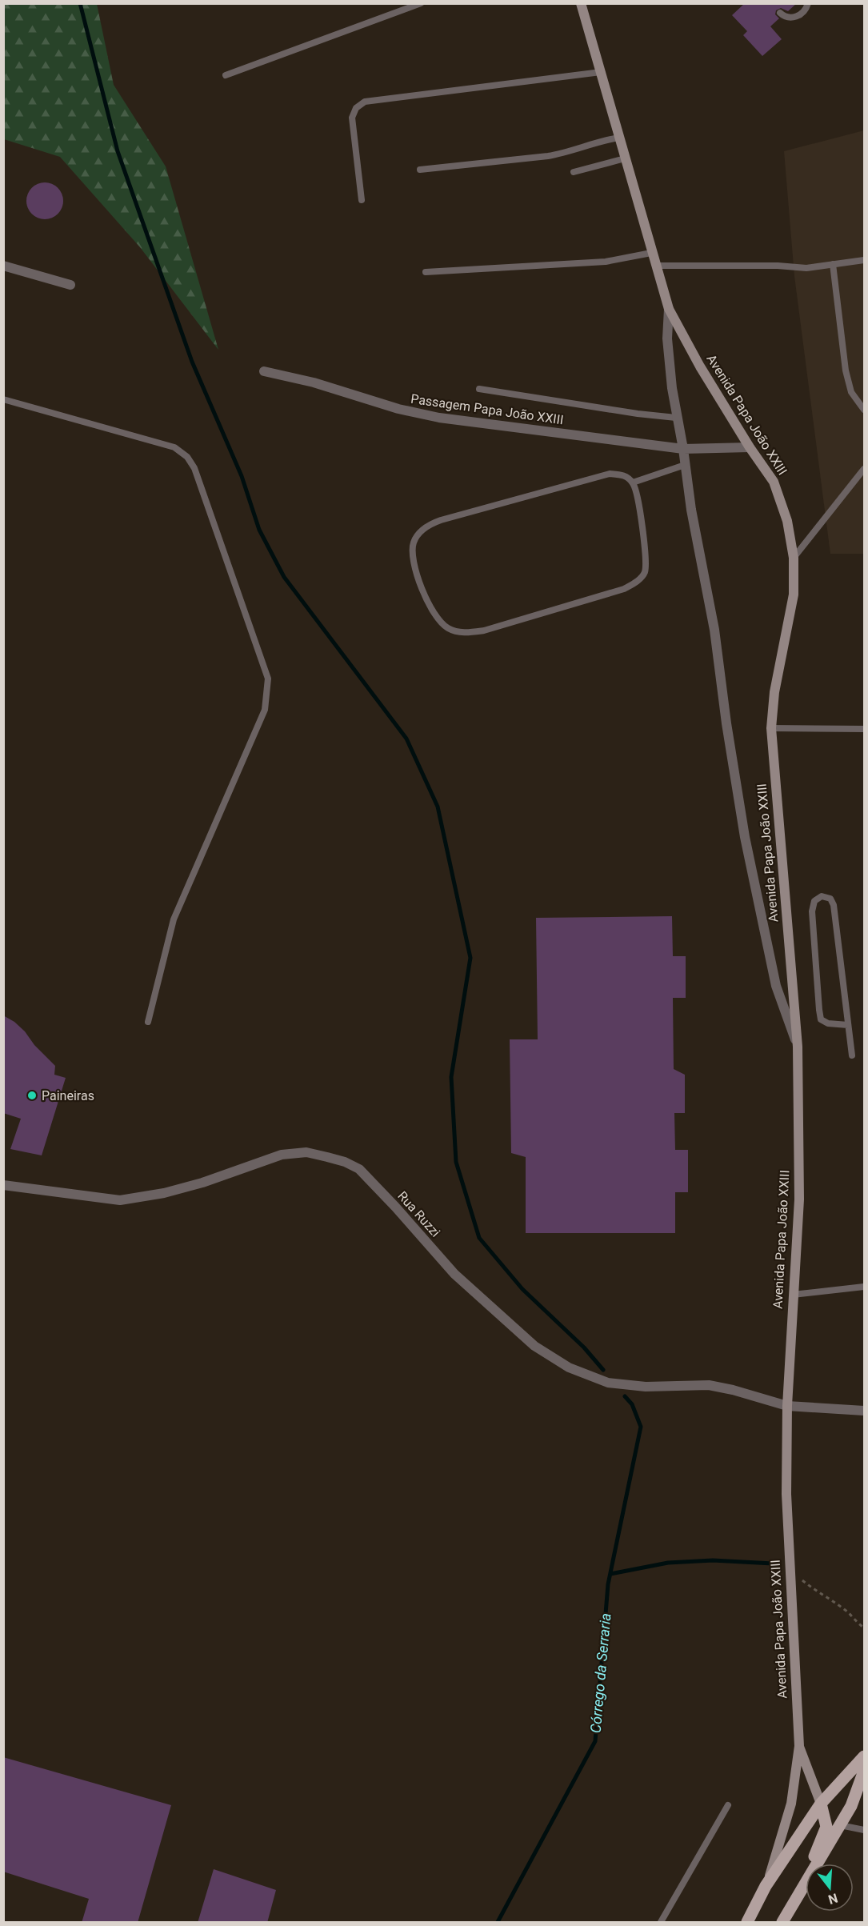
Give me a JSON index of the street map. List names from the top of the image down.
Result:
{
  "streets": {
    "main road": ["Avenida Papa João XXIII"],
    "street": ["Passagem Papa João XXIII", "Rua Ruzzi"]
  },
  "crossings": [
    ["Passagem Papa João XXIII", "Avenida Papa João XXIII"],
    ["Avenida Papa João XXIII", "Rua Ruzzi"]
  ],
  "water": ["Córrego da Serraria"],
  "places": ["Paineiras"],
  "north": "bottom"
}
